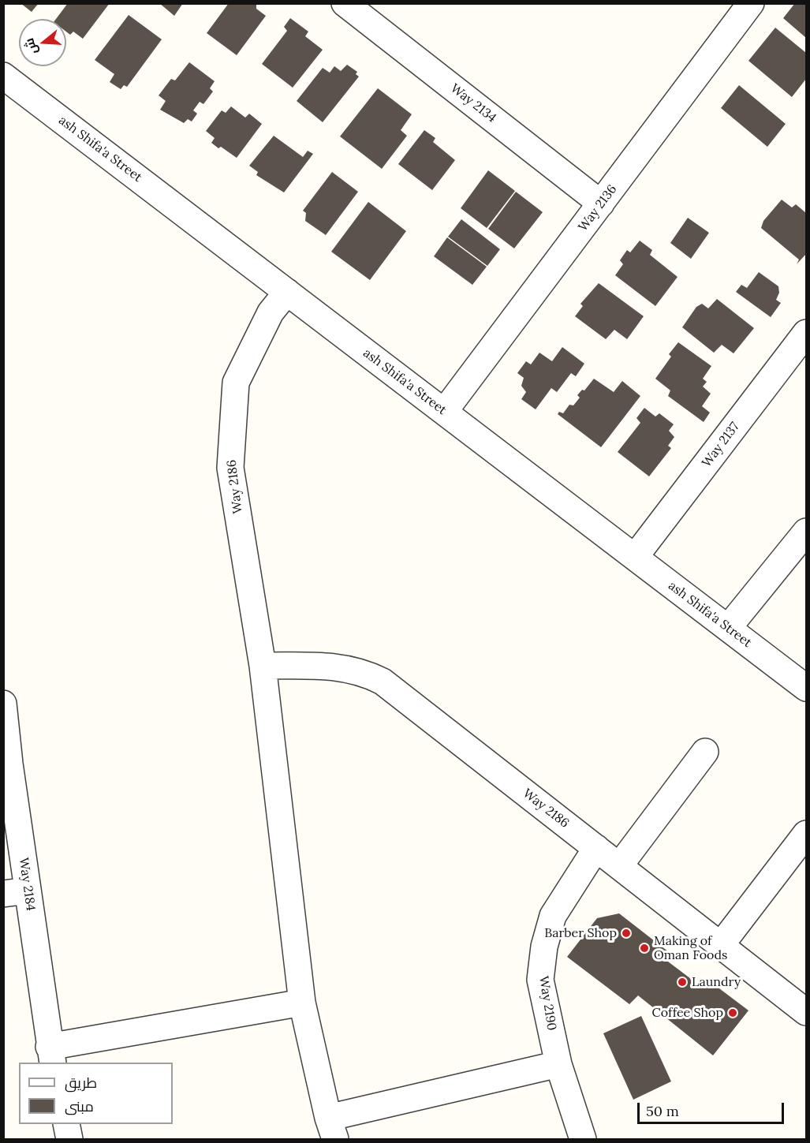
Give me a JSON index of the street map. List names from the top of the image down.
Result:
{
  "streets": {
    "street": [
      "Way 2134",
      "ash Shifa'a Street",
      "Way 2136",
      "Way 2137",
      "Way 2186",
      "Way 2184",
      "Way 2190"
    ]
  },
  "crossings": [
    ["Way 2134", "Way 2136"],
    ["ash Shifa'a Street", "Way 2136"],
    ["ash Shifa'a Street", "Way 2137"],
    ["ash Shifa'a Street", "Way 2186"],
    ["Way 2186", "Way 2190"]
  ],
  "places": [
    "Barber Shop",
    "Making of Oman Foods",
    "Laundry",
    "Coffee Shop"
  ],
  "legend": ["طريق", "مبنى"],
  "scale_bar": "50 m",
  "north": "left"
}
